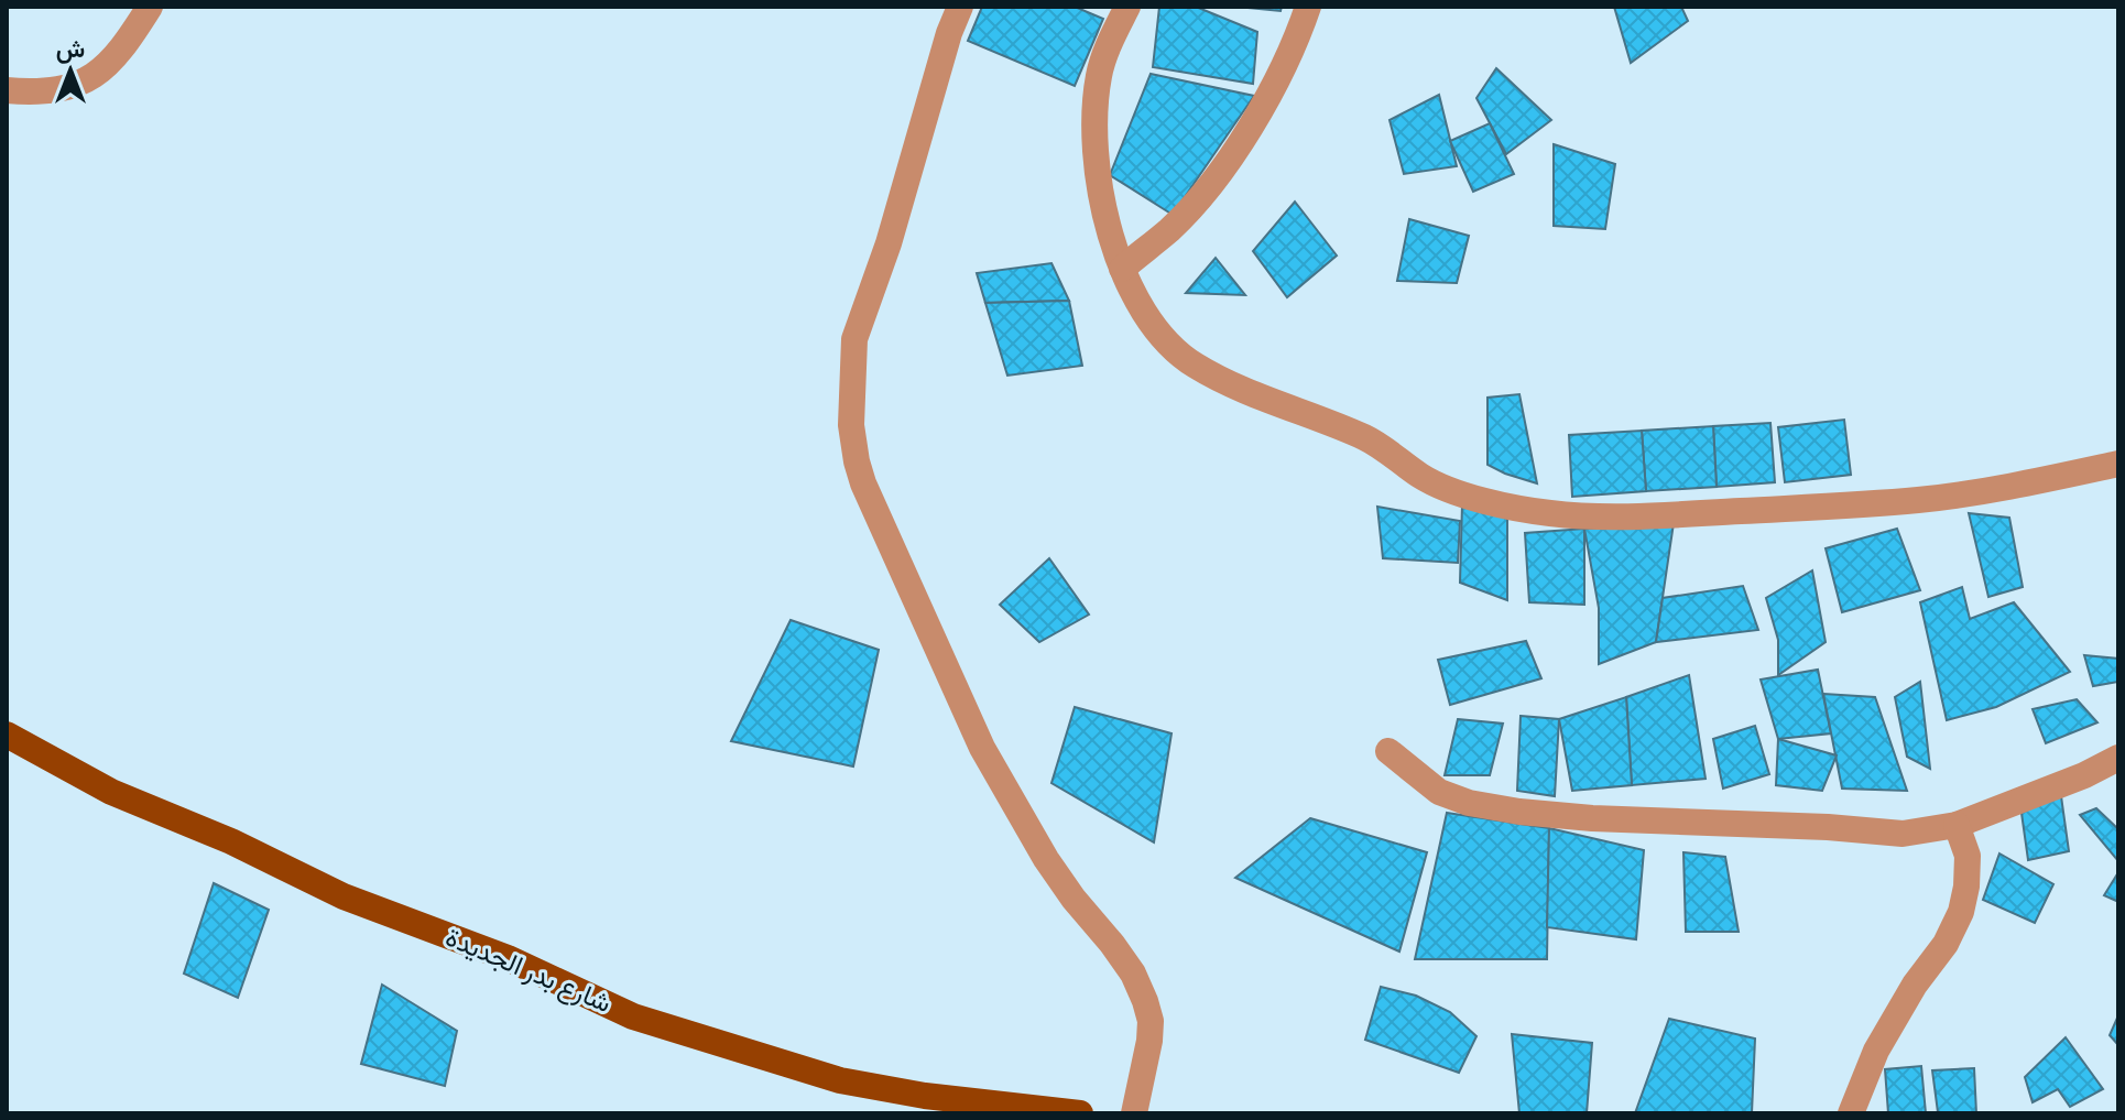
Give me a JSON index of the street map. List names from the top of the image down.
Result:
{
  "streets": {
    "main road": ["شارع بدر الجديدة"]
  },
  "north": "top"
}
